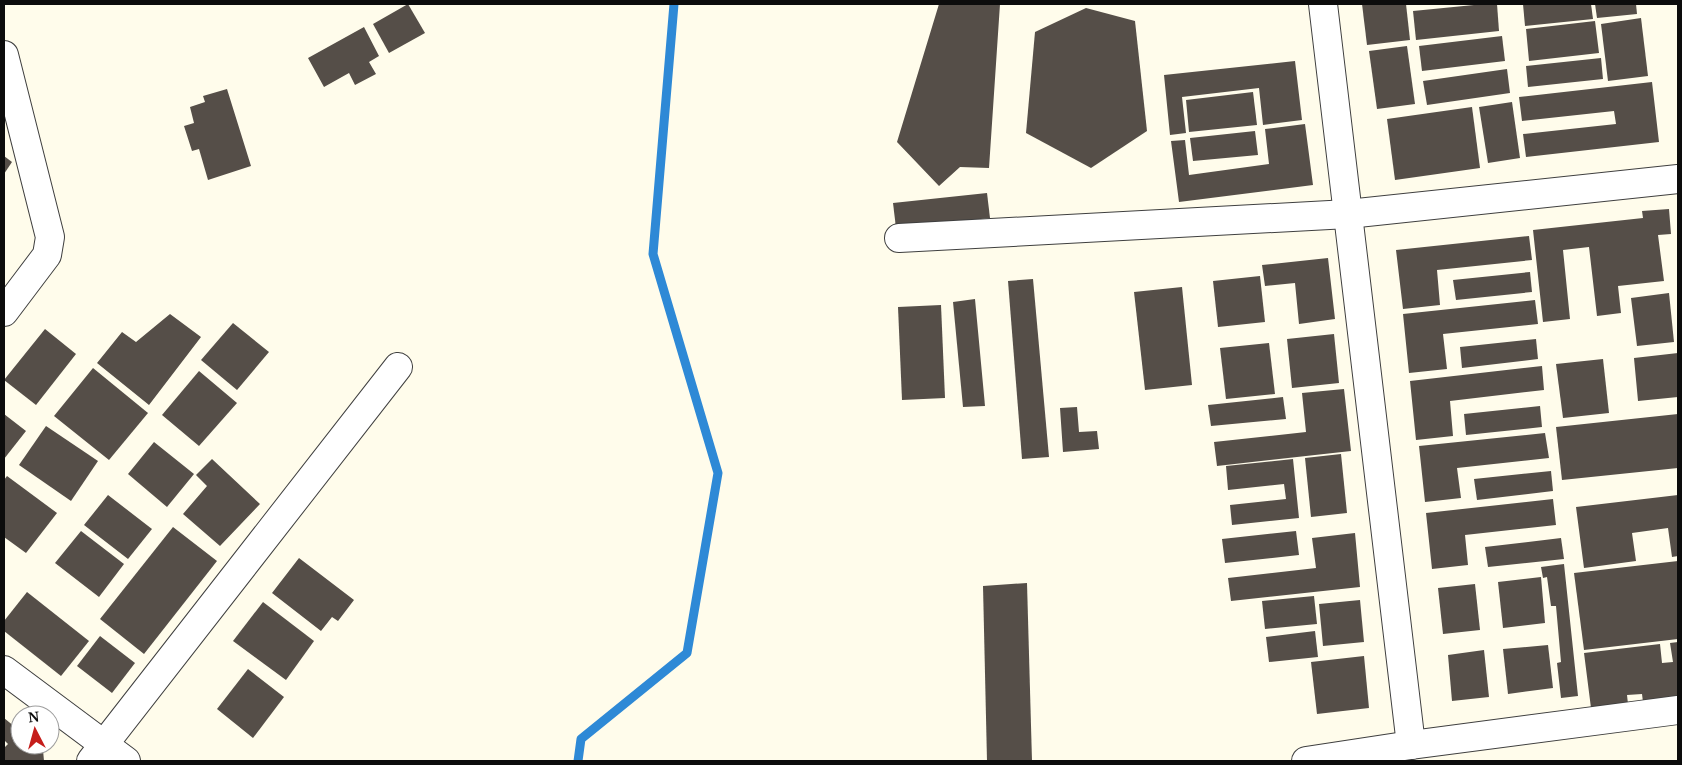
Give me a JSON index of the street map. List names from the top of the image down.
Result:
{
  "north": "top"
}
